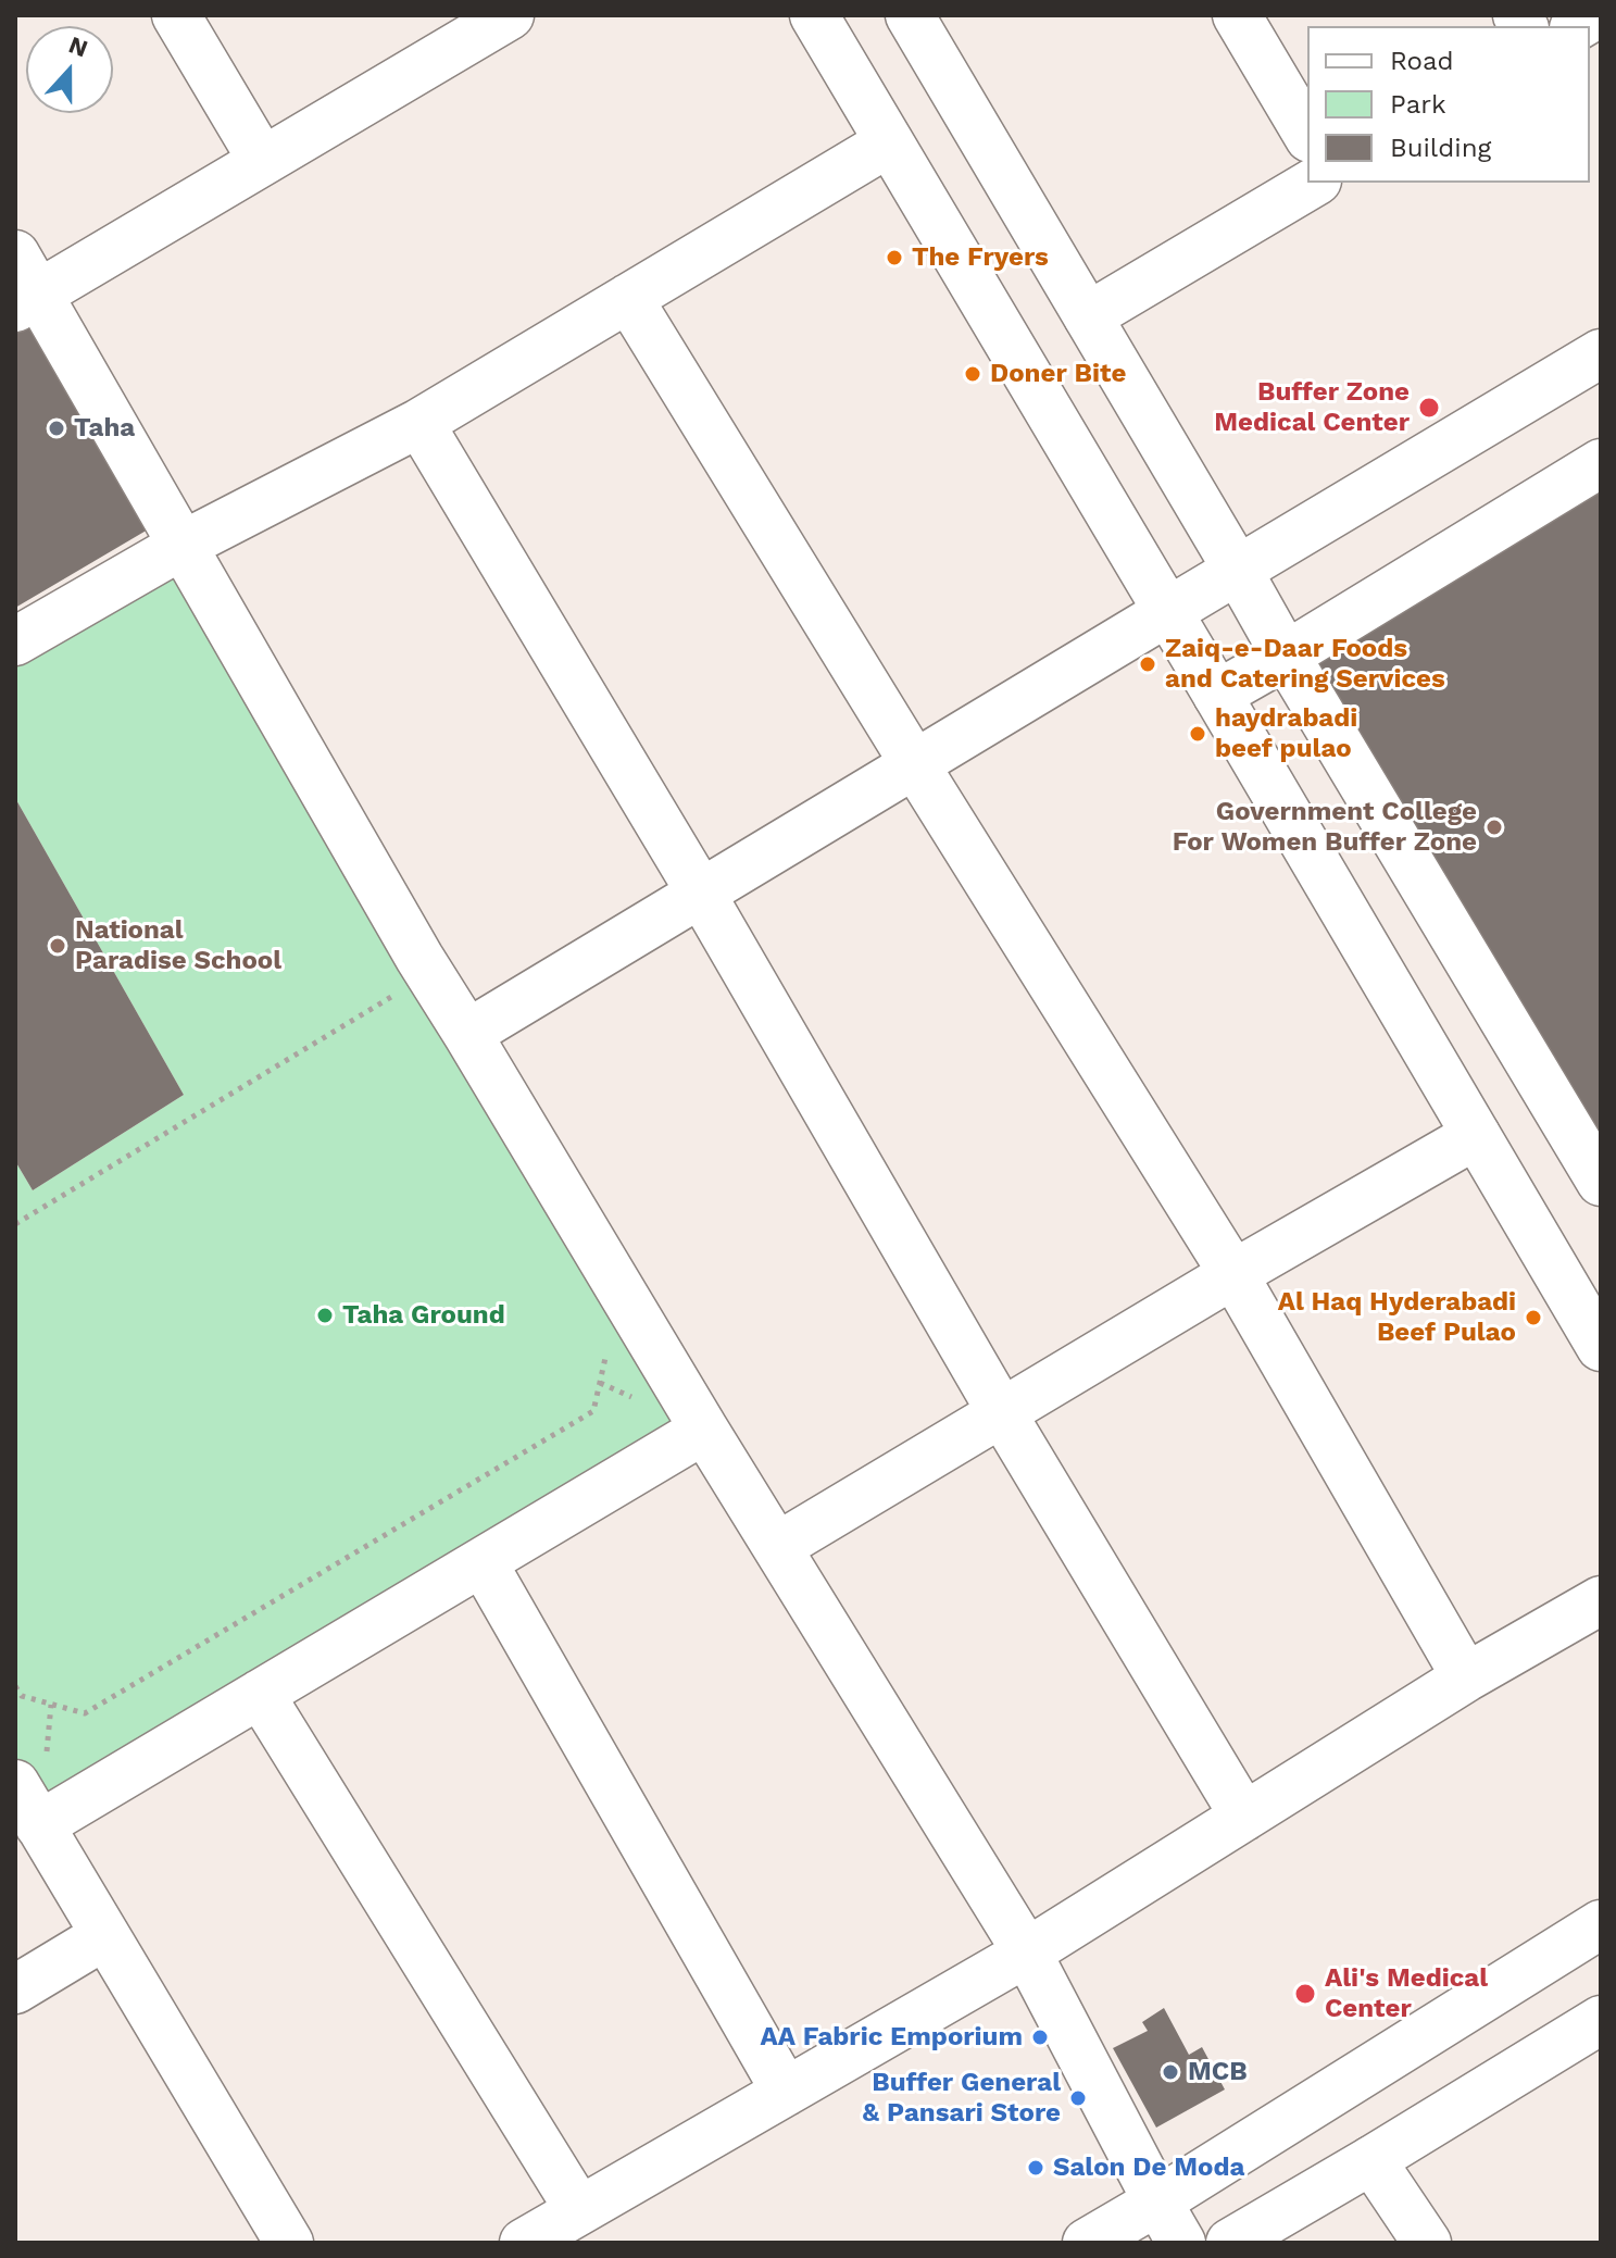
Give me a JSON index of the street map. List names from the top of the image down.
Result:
{
  "places": [
    "The Fryers",
    "Doner Bite",
    "Buffer Zone Medical Center",
    "Taha",
    "Zaiq-e-Daar Foods and Catering Services",
    "haydrabadi beef pulao",
    "Government College For Women Buffer Zone",
    "National Paradise School",
    "Taha Ground",
    "Al Haq Hyderabadi Beef Pulao",
    "Ali's Medical Center",
    "AA Fabric Emporium",
    "MCB",
    "Buffer General & Pansari Store",
    "Salon De Moda"
  ],
  "legend": ["Road", "Park", "Building"],
  "north": "top"
}
